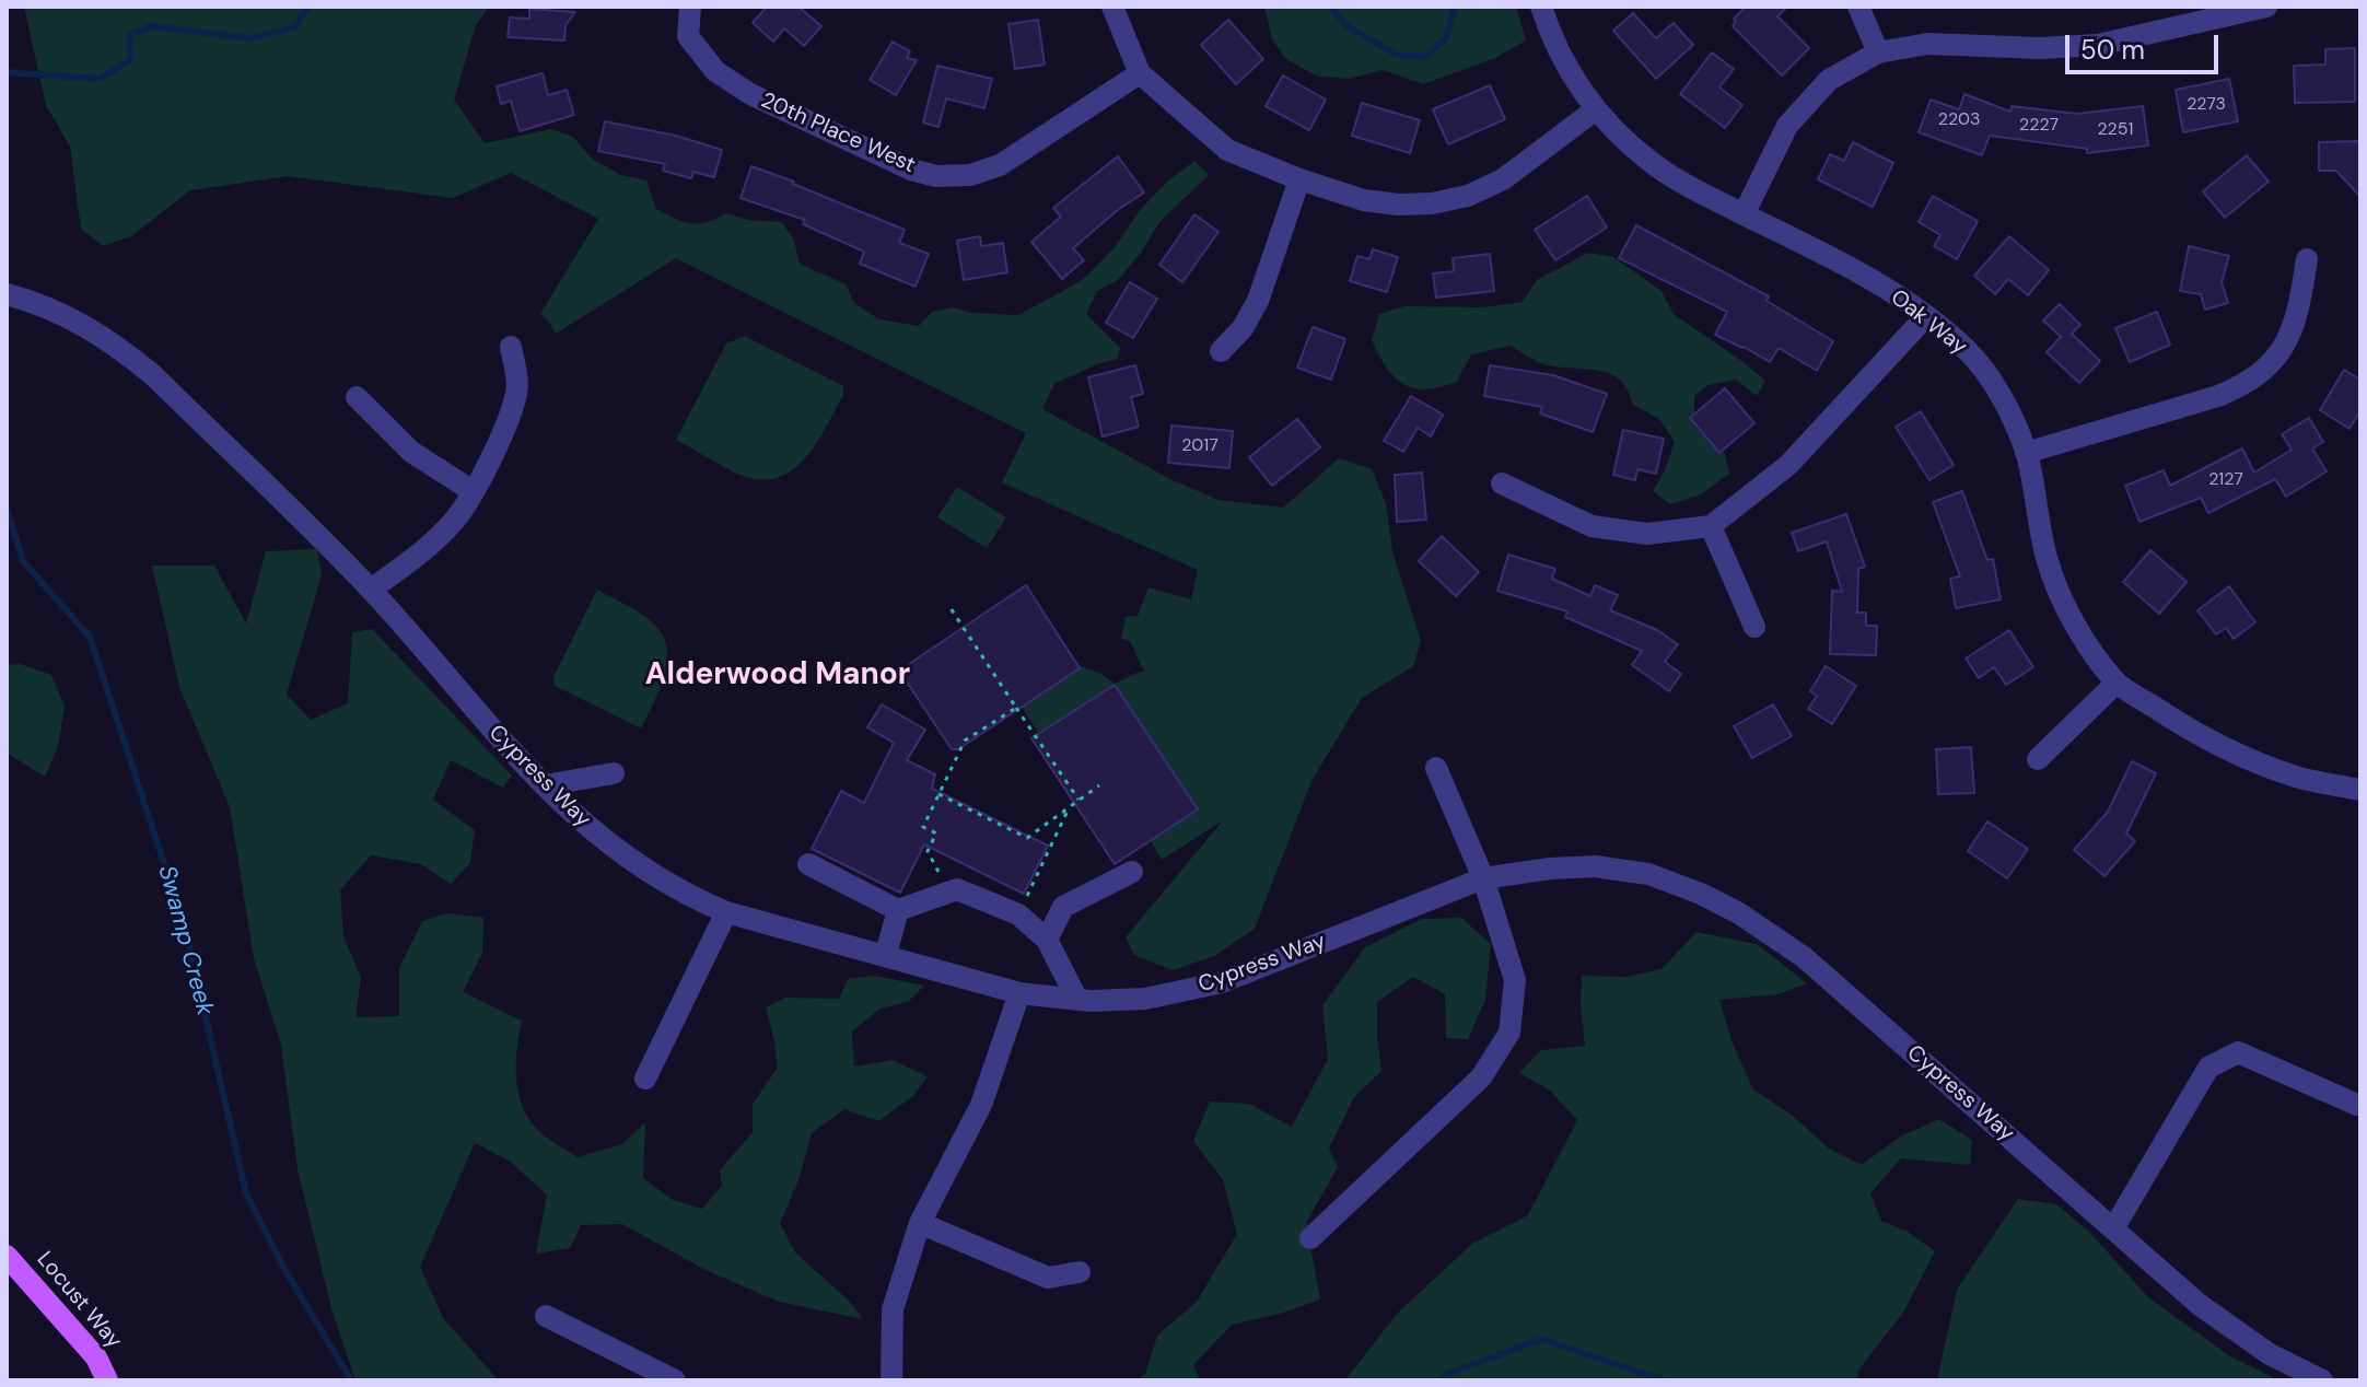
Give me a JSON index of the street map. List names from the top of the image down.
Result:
{
  "streets": {
    "main road": ["Locust Way"],
    "street": ["20th Place West", "Oak Way", "Cypress Way"]
  },
  "districts": ["Alderwood Manor"],
  "water": ["Swamp Creek"],
  "house_numbers": [
    "2273",
    "2203",
    "2227",
    "2251",
    "2017",
    "2127"
  ],
  "scale_bar": "50 m"
}
